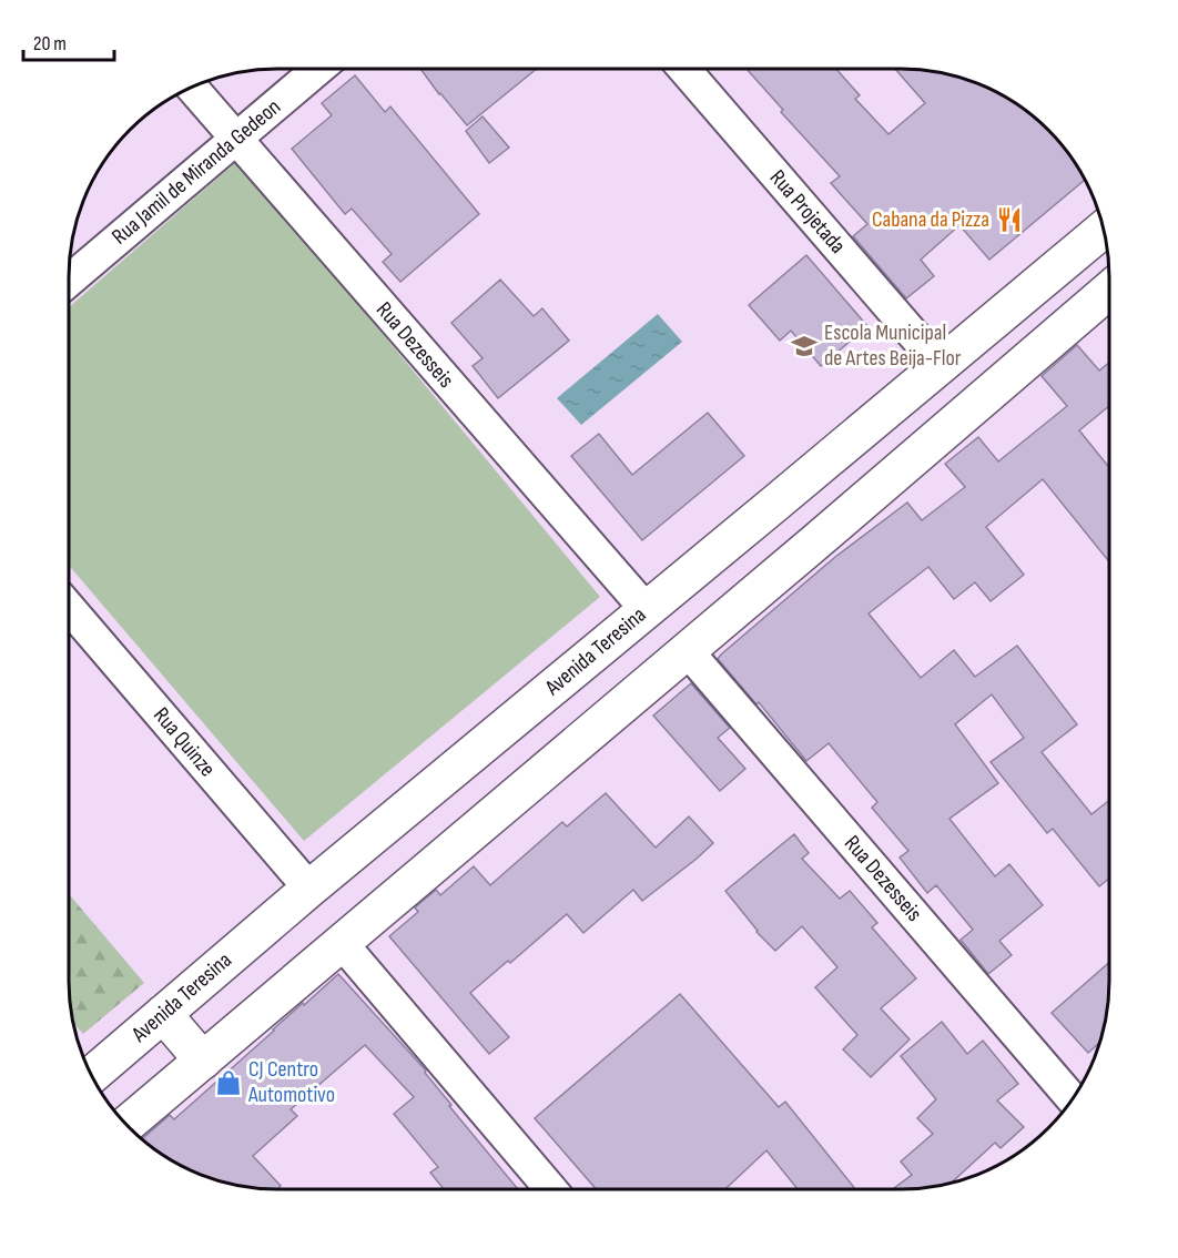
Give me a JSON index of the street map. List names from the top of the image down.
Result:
{
  "streets": {
    "main road": ["Avenida Teresina"],
    "street": [
      "Rua Jamil de Miranda Gedeon",
      "Rua Projetada",
      "Rua Dezesseis",
      "Rua Quinze"
    ]
  },
  "crossings": [
    ["Rua Jamil de Miranda Gedeon", "Rua Dezesseis"],
    ["Rua Projetada", "Avenida Teresina"],
    ["Rua Dezesseis", "Avenida Teresina"],
    ["Avenida Teresina", "Rua Quinze"]
  ],
  "places": {
    "restaurant": ["Cabana da Pizza"],
    "school or university": ["Escola Municipal de Artes Beija-Flor"],
    "shop": ["CJ Centro Automotivo"]
  },
  "scale_bar": "20 m"
}
